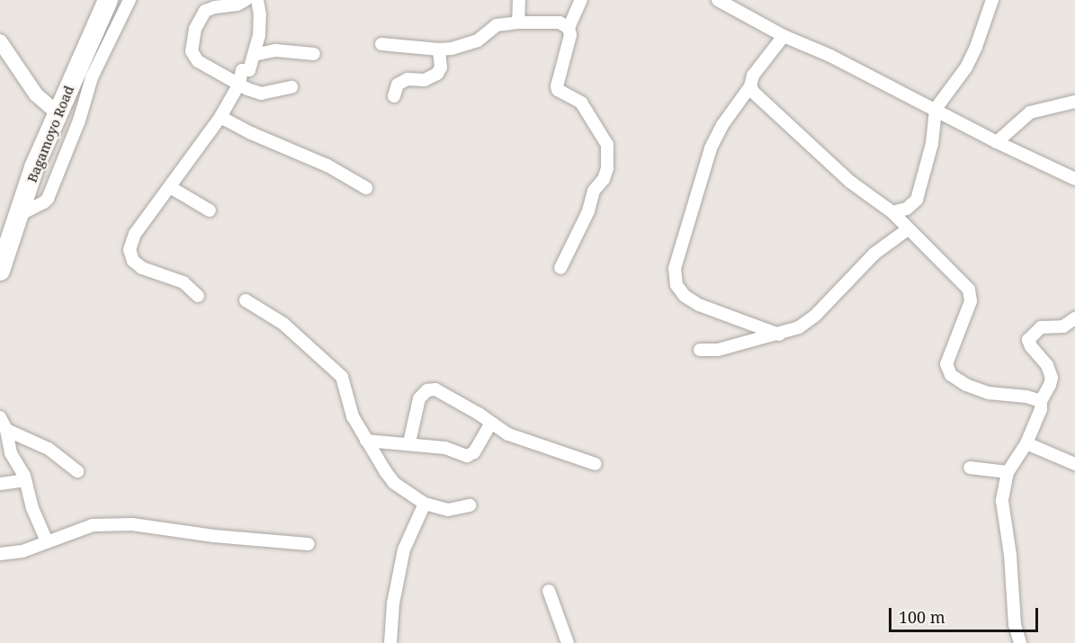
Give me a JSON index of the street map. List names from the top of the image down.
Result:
{
  "streets": {
    "highway": ["Bagamoyo Road"]
  },
  "scale_bar": "100 m"
}
